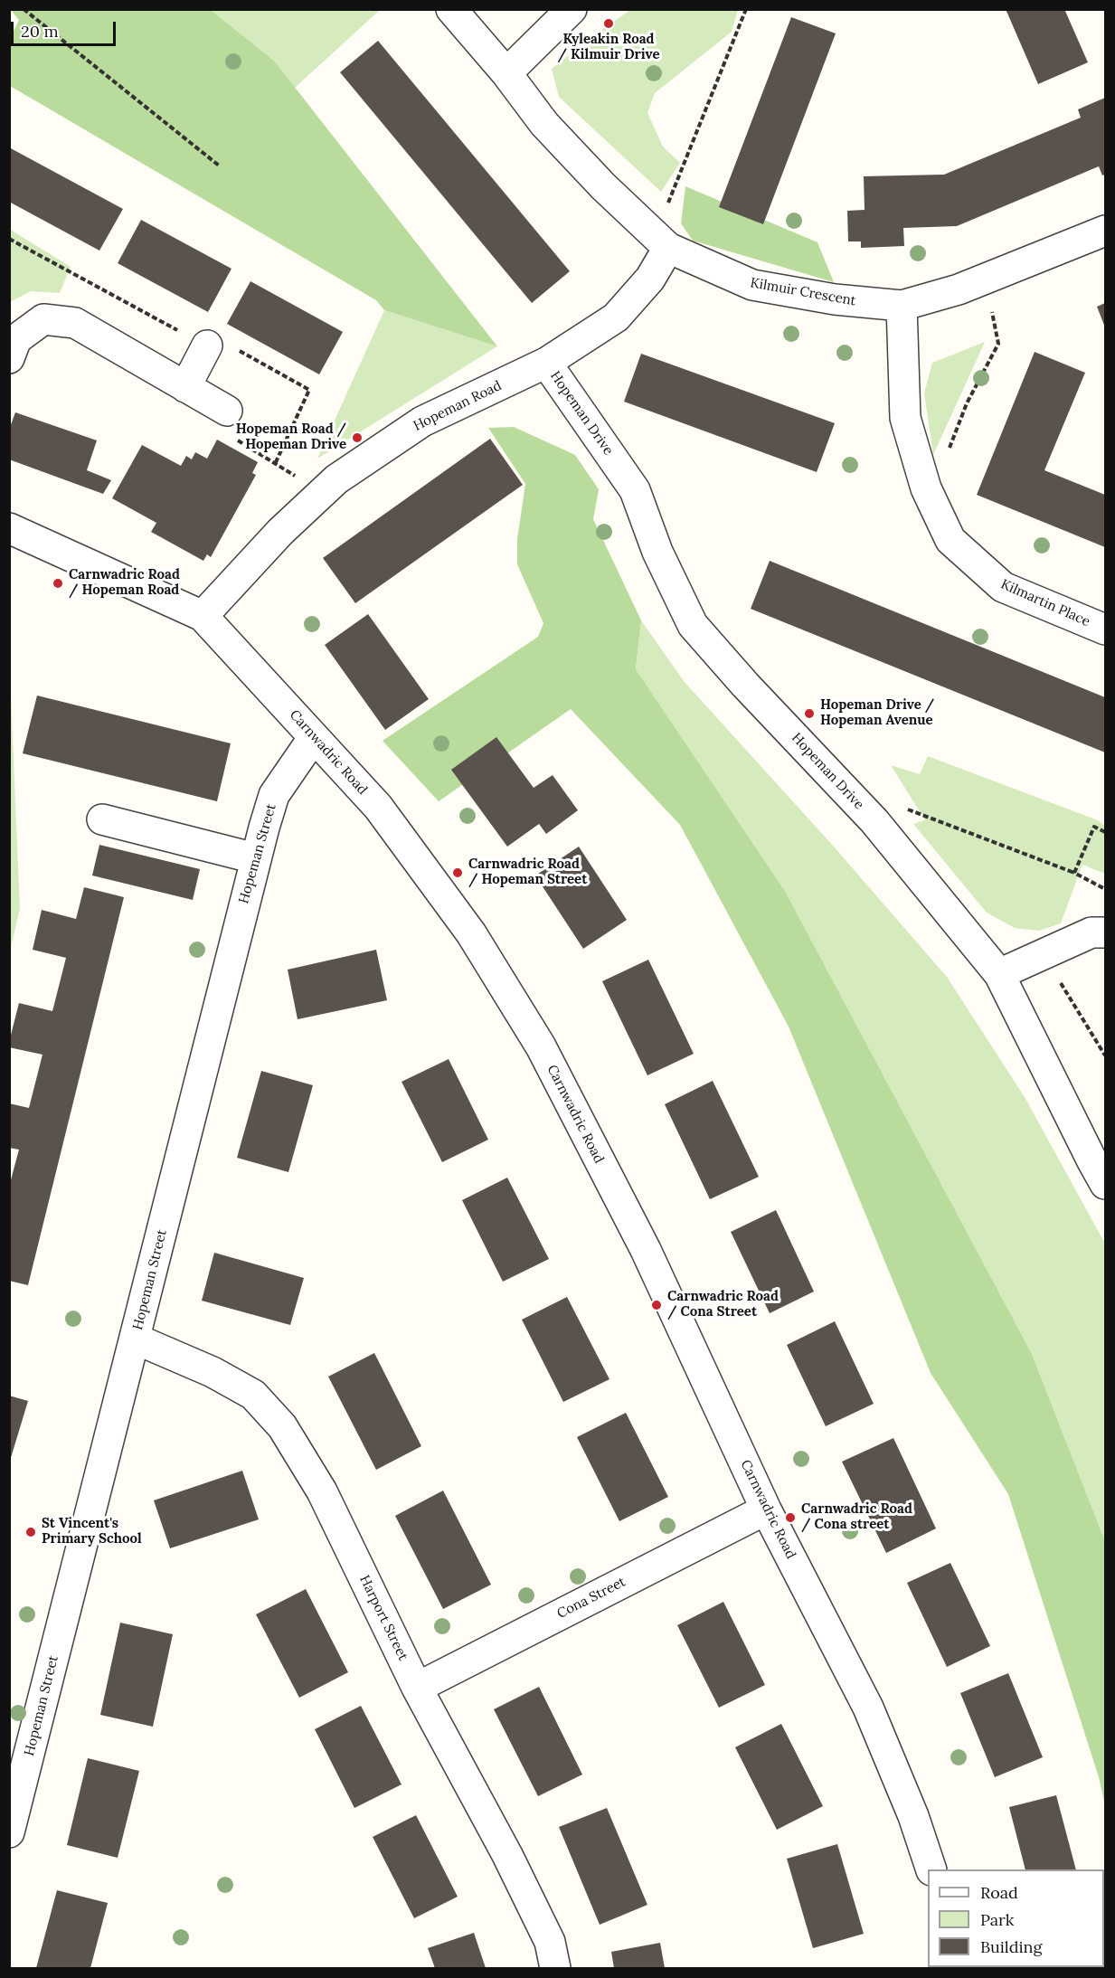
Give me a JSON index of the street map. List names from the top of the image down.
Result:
{
  "streets": {
    "street": [
      "Kilmuir Crescent",
      "Hopeman Road",
      "Hopeman Drive",
      "Kilmartin Place",
      "Carnwadric Road",
      "Hopeman Street",
      "Cona Street",
      "Harport Street"
    ]
  },
  "crossings": [
    ["Kilmuir Crescent", "Hopeman Road"],
    ["Kilmuir Crescent", "Kilmartin Place"],
    ["Hopeman Road", "Hopeman Drive"],
    ["Hopeman Road", "Carnwadric Road"],
    ["Carnwadric Road", "Hopeman Street"],
    ["Carnwadric Road", "Cona Street"],
    ["Hopeman Street", "Harport Street"],
    ["Cona Street", "Harport Street"]
  ],
  "places": [
    "Kyleakin Road / Kilmuir Drive",
    "Hopeman Road / Hopeman Drive",
    "Carnwadric Road / Hopeman Road",
    "Hopeman Drive / Hopeman Avenue",
    "Carnwadric Road / Hopeman Street",
    "Carnwadric Road / Cona Street",
    "Carnwadric Road / Cona street",
    "St Vincent's Primary School"
  ],
  "legend": ["Road", "Park", "Building"],
  "scale_bar": "20 m"
}
